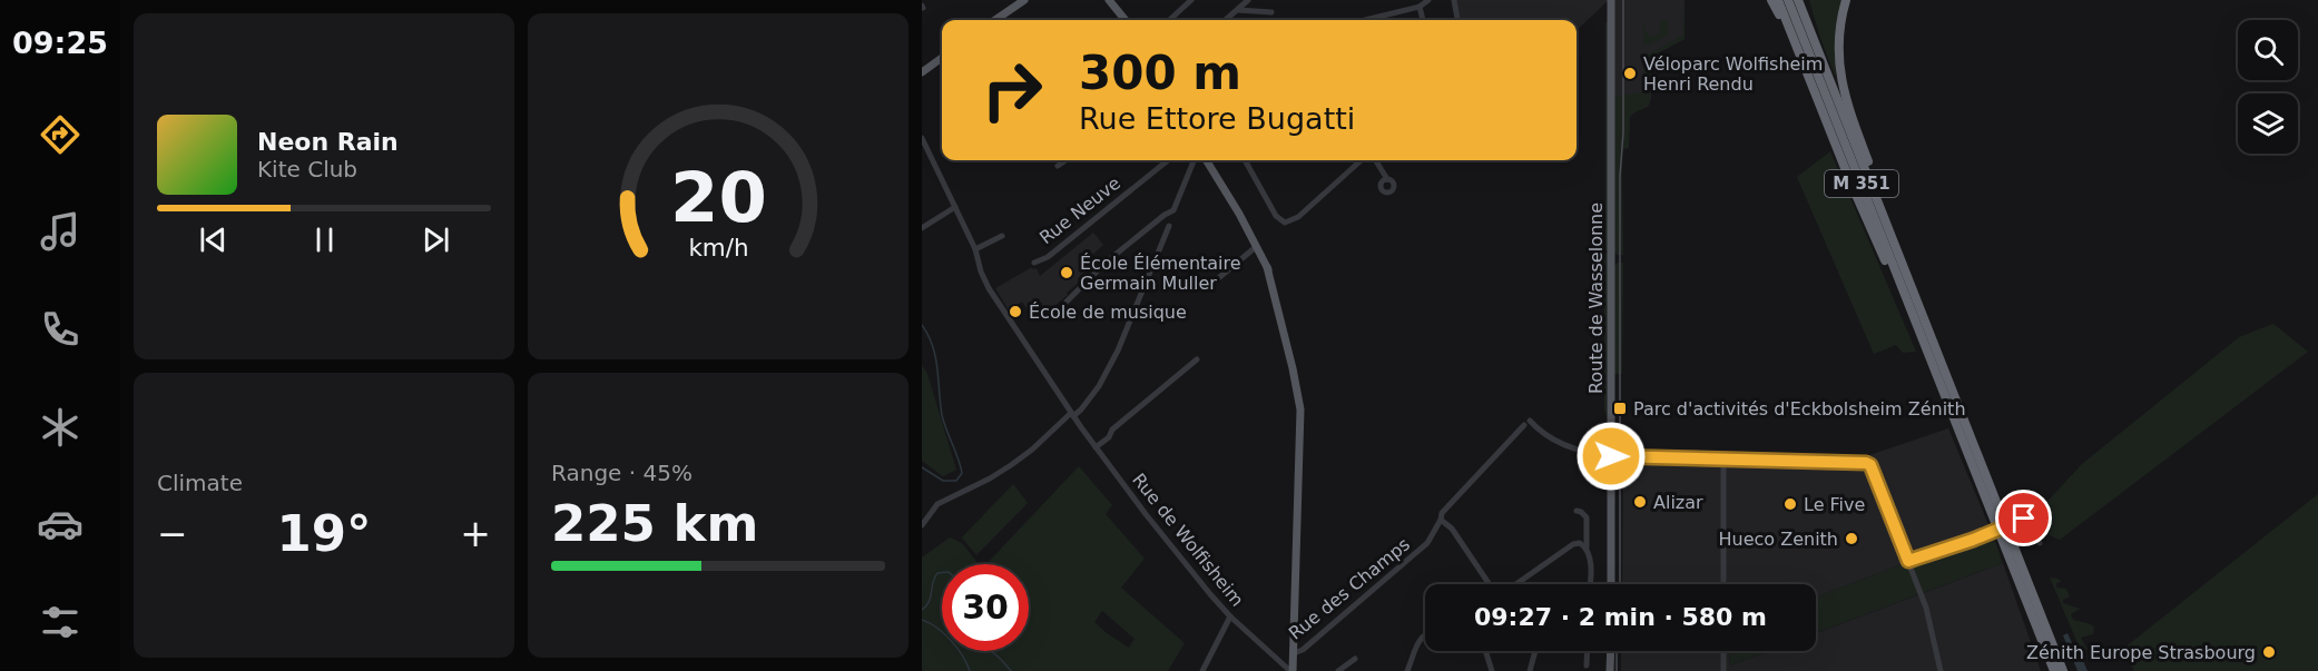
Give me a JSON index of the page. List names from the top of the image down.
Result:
{
  "streets": {
    "highway": ["M 351"],
    "main road": ["Route de Wasselonne"],
    "street": ["Rue Neuve", "Rue de Wolfisheim", "Rue des Champs"]
  },
  "crossings": [
    ["Route de Wasselonne", "Rue des Champs"]
  ],
  "places": {
    "other": [
      "Véloparc Wolfisheim Henri Rendu",
      "École Élémentaire Germain Muller",
      "École de musique",
      "Alizar",
      "Le Five",
      "Hueco Zenith",
      "Zénith Europe Strasbourg"
    ],
    "transit": ["Parc d'activités d'Eckbolsheim Zénith"]
  },
  "page": {
    "tabs": "09:25",
    "turn": ["300 m", "Rue Ettore Bugatti"],
    "song": ["Neon Rain", "Kite Club"],
    "tile": [
      "Climate",
      ["Range · 45%", "225 km"]
    ],
    "heat": ["−", "19°", "+"],
    "limit": "30",
    "trip": "09:27 · 2 min · 580 m",
    "gauge": ["20", "km/h"]
  }
}
